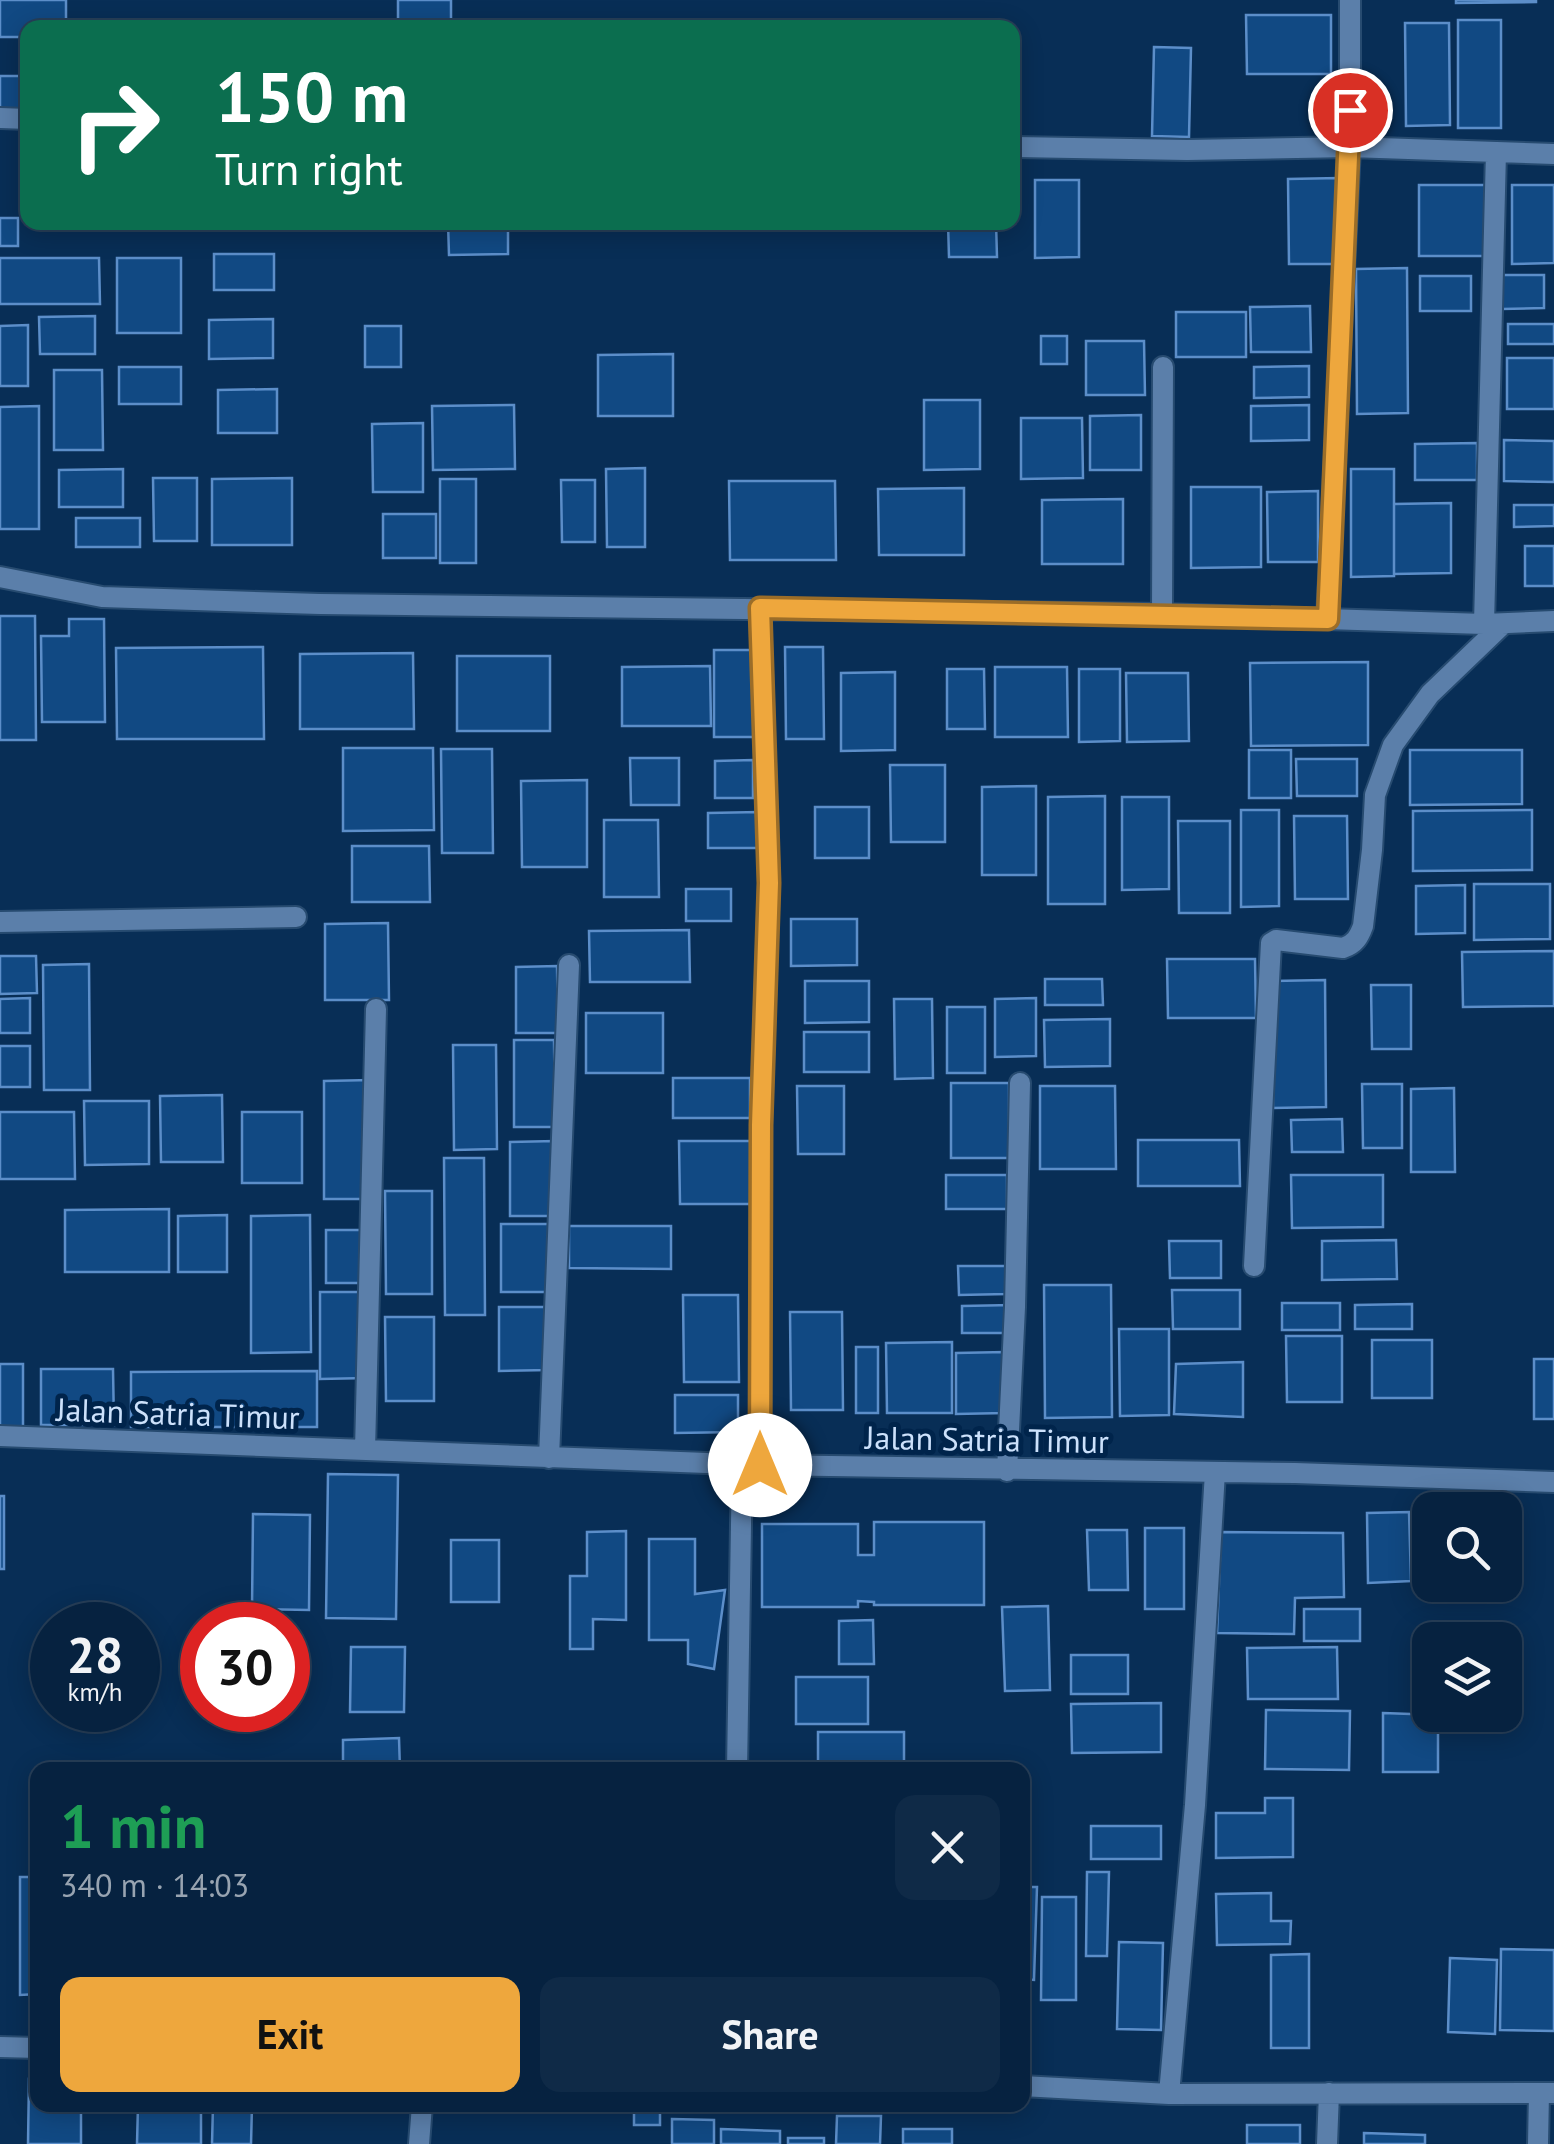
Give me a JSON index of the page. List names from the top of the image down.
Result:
{
  "streets": {
    "street": ["Jalan Satria Timur"]
  },
  "page": {
    "turn": ["150 m", "Turn right"],
    "speed": "28 km/h",
    "limit": "30",
    "heading": ["1 min", "340 m · 14:03"],
    "buttons": ["Exit", "Share"]
  }
}
